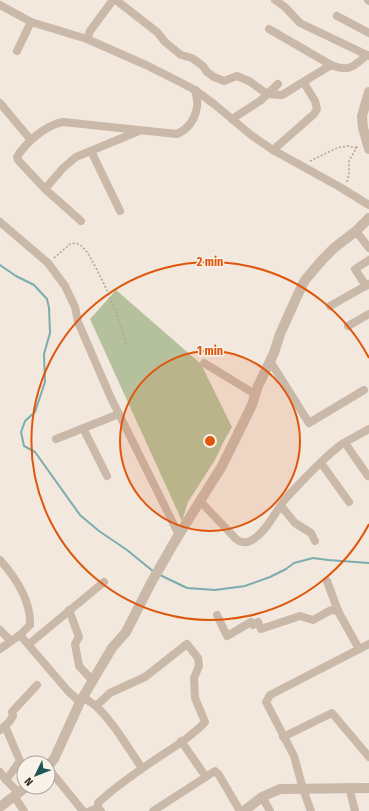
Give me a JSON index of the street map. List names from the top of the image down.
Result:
{
  "north": "bottom left",
  "rings": ["2 min", "1 min"]
}
